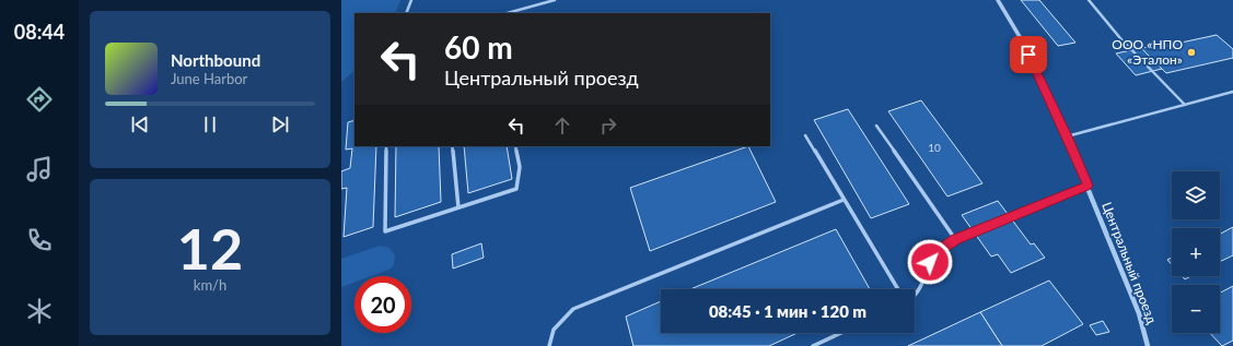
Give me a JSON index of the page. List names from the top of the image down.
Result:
{
  "streets": {
    "street": ["Центральный проезд"]
  },
  "places": ["ООО «НПО «Эталон»"],
  "house_numbers": ["10"],
  "page": {
    "tabs": "08:44",
    "turn": ["60 m", "Центральный проезд"],
    "song": ["Northbound", "June Harbor"],
    "map_buttons": ["+", "−"],
    "tile": ["12", "km/h"],
    "limit": "20",
    "trip": "08:45 · 1 мин · 120 m"
  }
}
